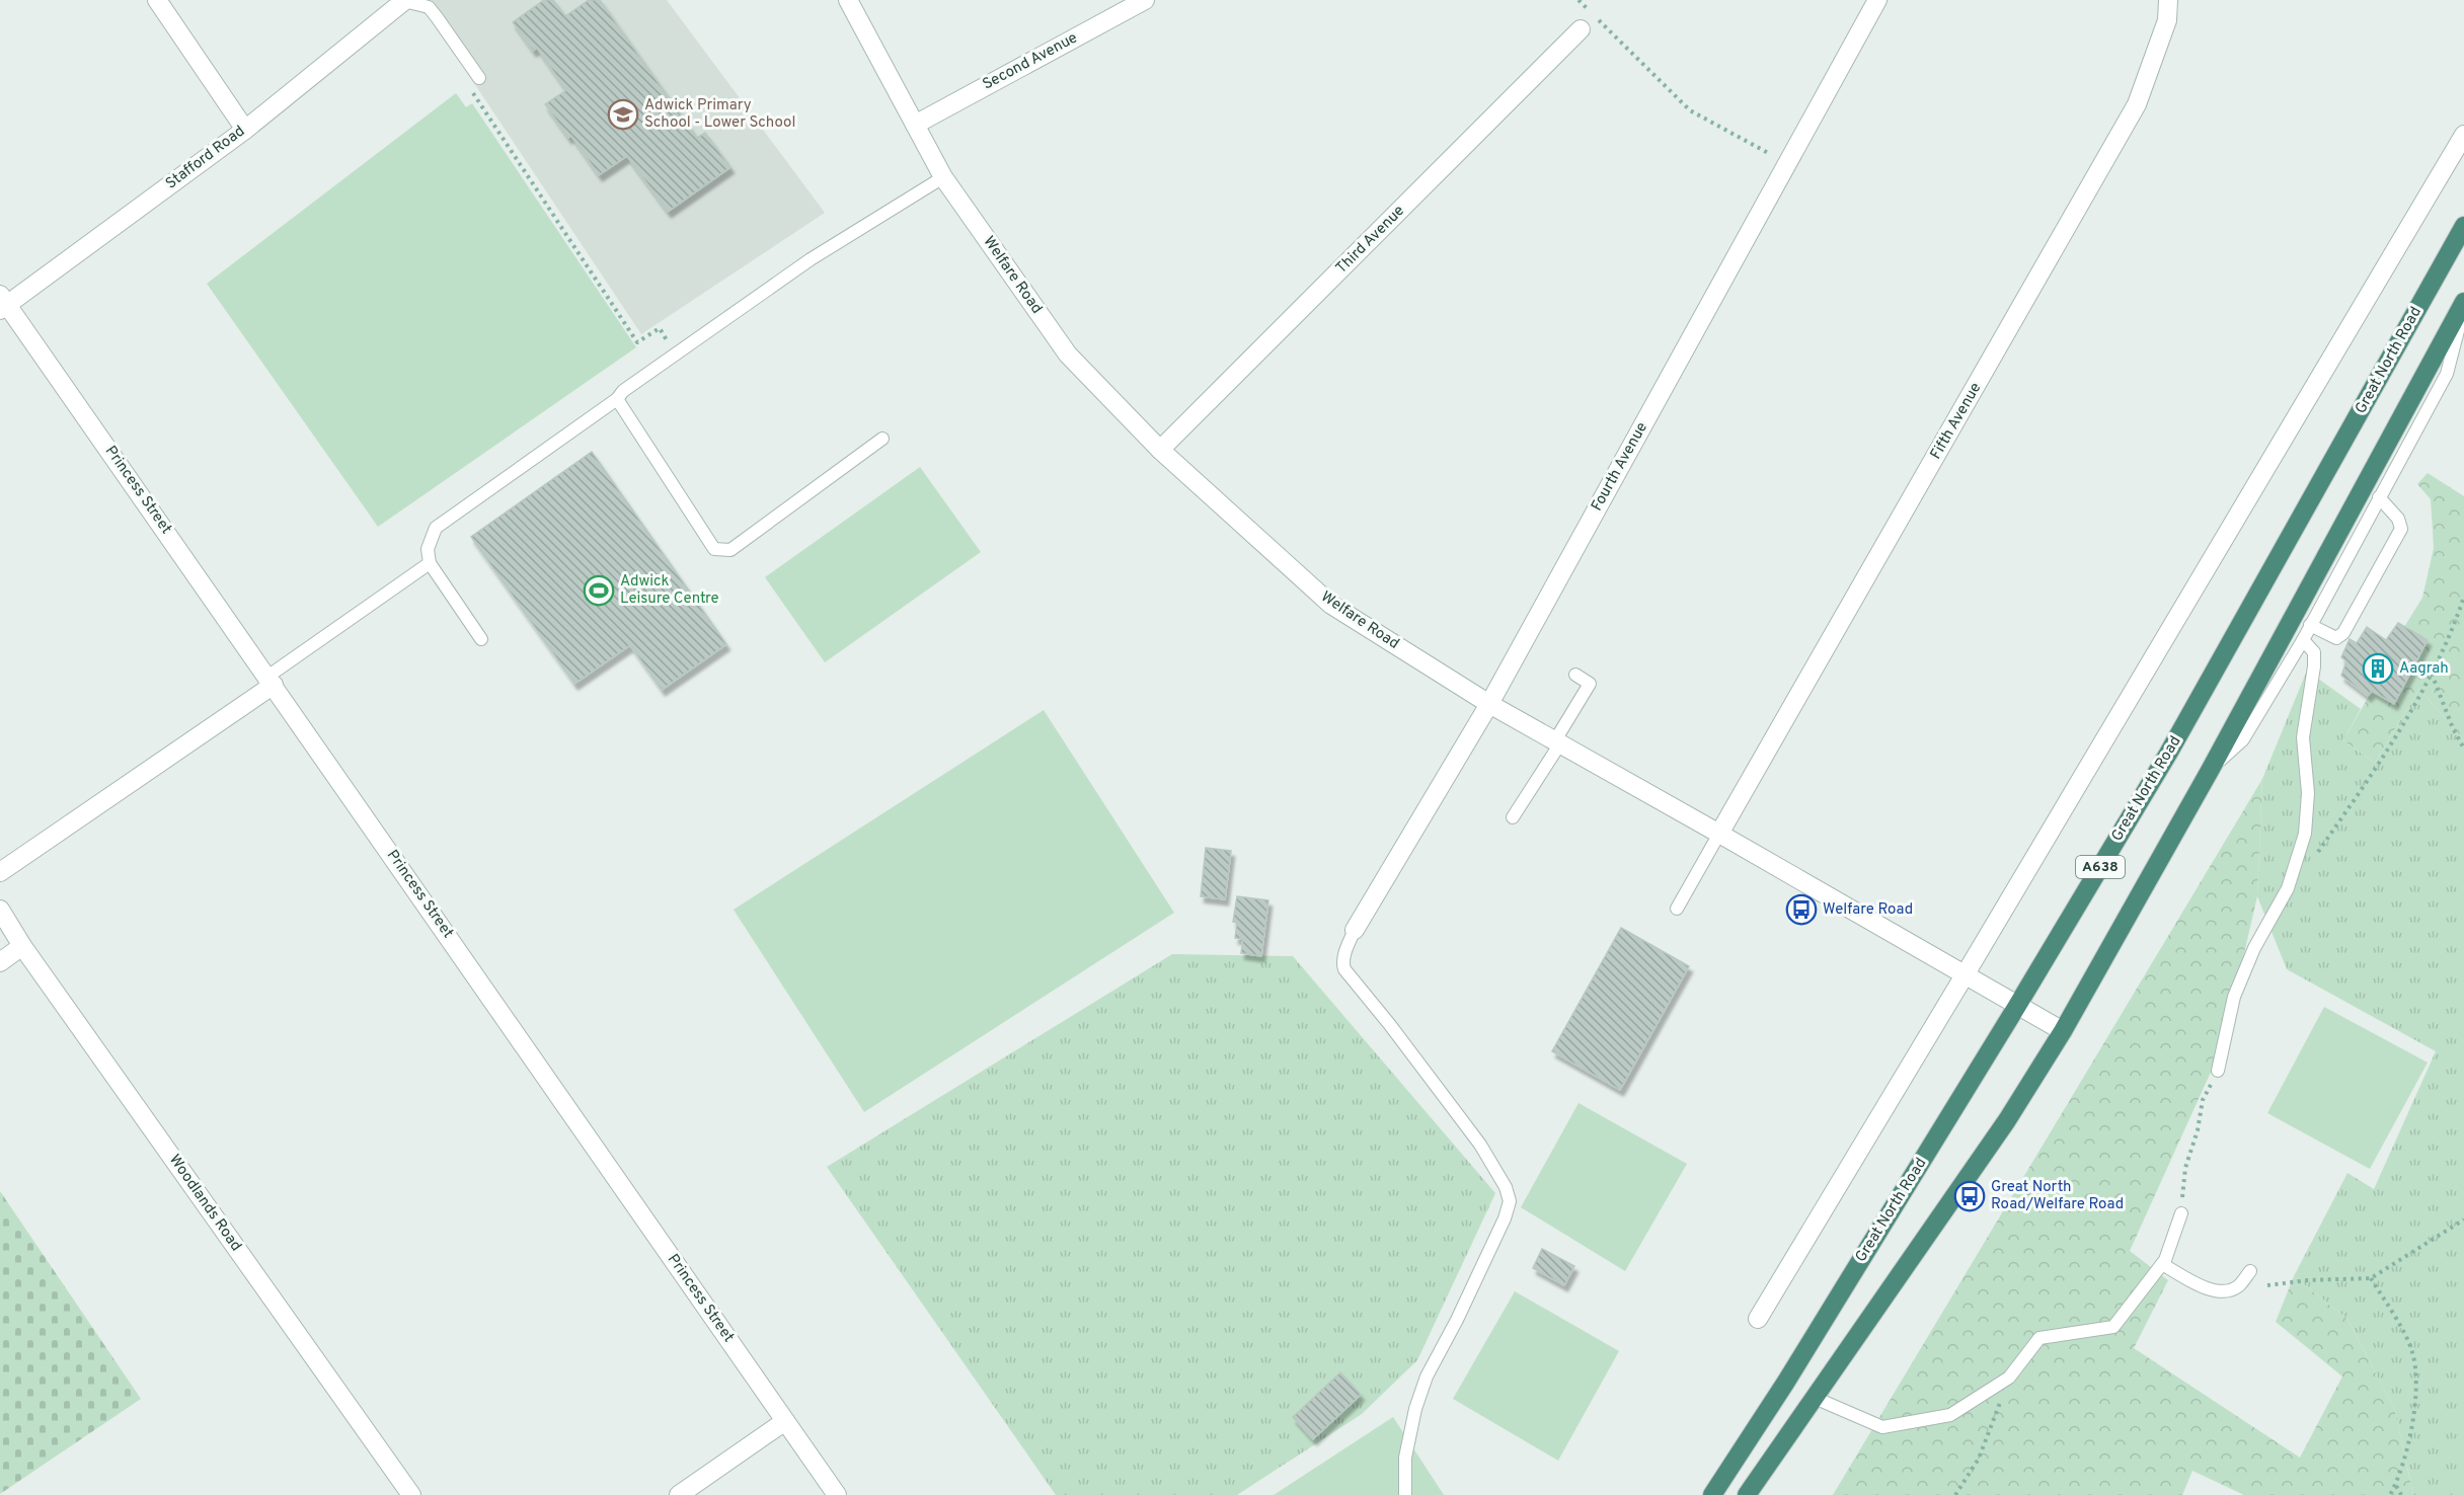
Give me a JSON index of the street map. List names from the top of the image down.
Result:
{
  "streets": {
    "highway": ["Great North Road", "A638"],
    "street": [
      "Second Avenue",
      "Stafford Road",
      "Third Avenue",
      "Welfare Road",
      "Fifth Avenue",
      "Fourth Avenue",
      "Princess Street",
      "Woodlands Road"
    ]
  },
  "crossings": [
    ["Second Avenue", "Welfare Road"],
    ["Stafford Road", "Princess Street"],
    ["Third Avenue", "Welfare Road"],
    ["Welfare Road", "Great North Road"],
    ["Welfare Road", "Fifth Avenue"],
    ["Welfare Road", "Fourth Avenue"],
    ["Welfare Road", "A638"]
  ],
  "places": {
    "school or university": ["Adwick Primary School - Lower School"],
    "sports": ["Adwick Leisure Centre"],
    "building": ["Aagrah"],
    "bus stop": ["Welfare Road", "Great North Road/Welfare Road"]
  }
}
